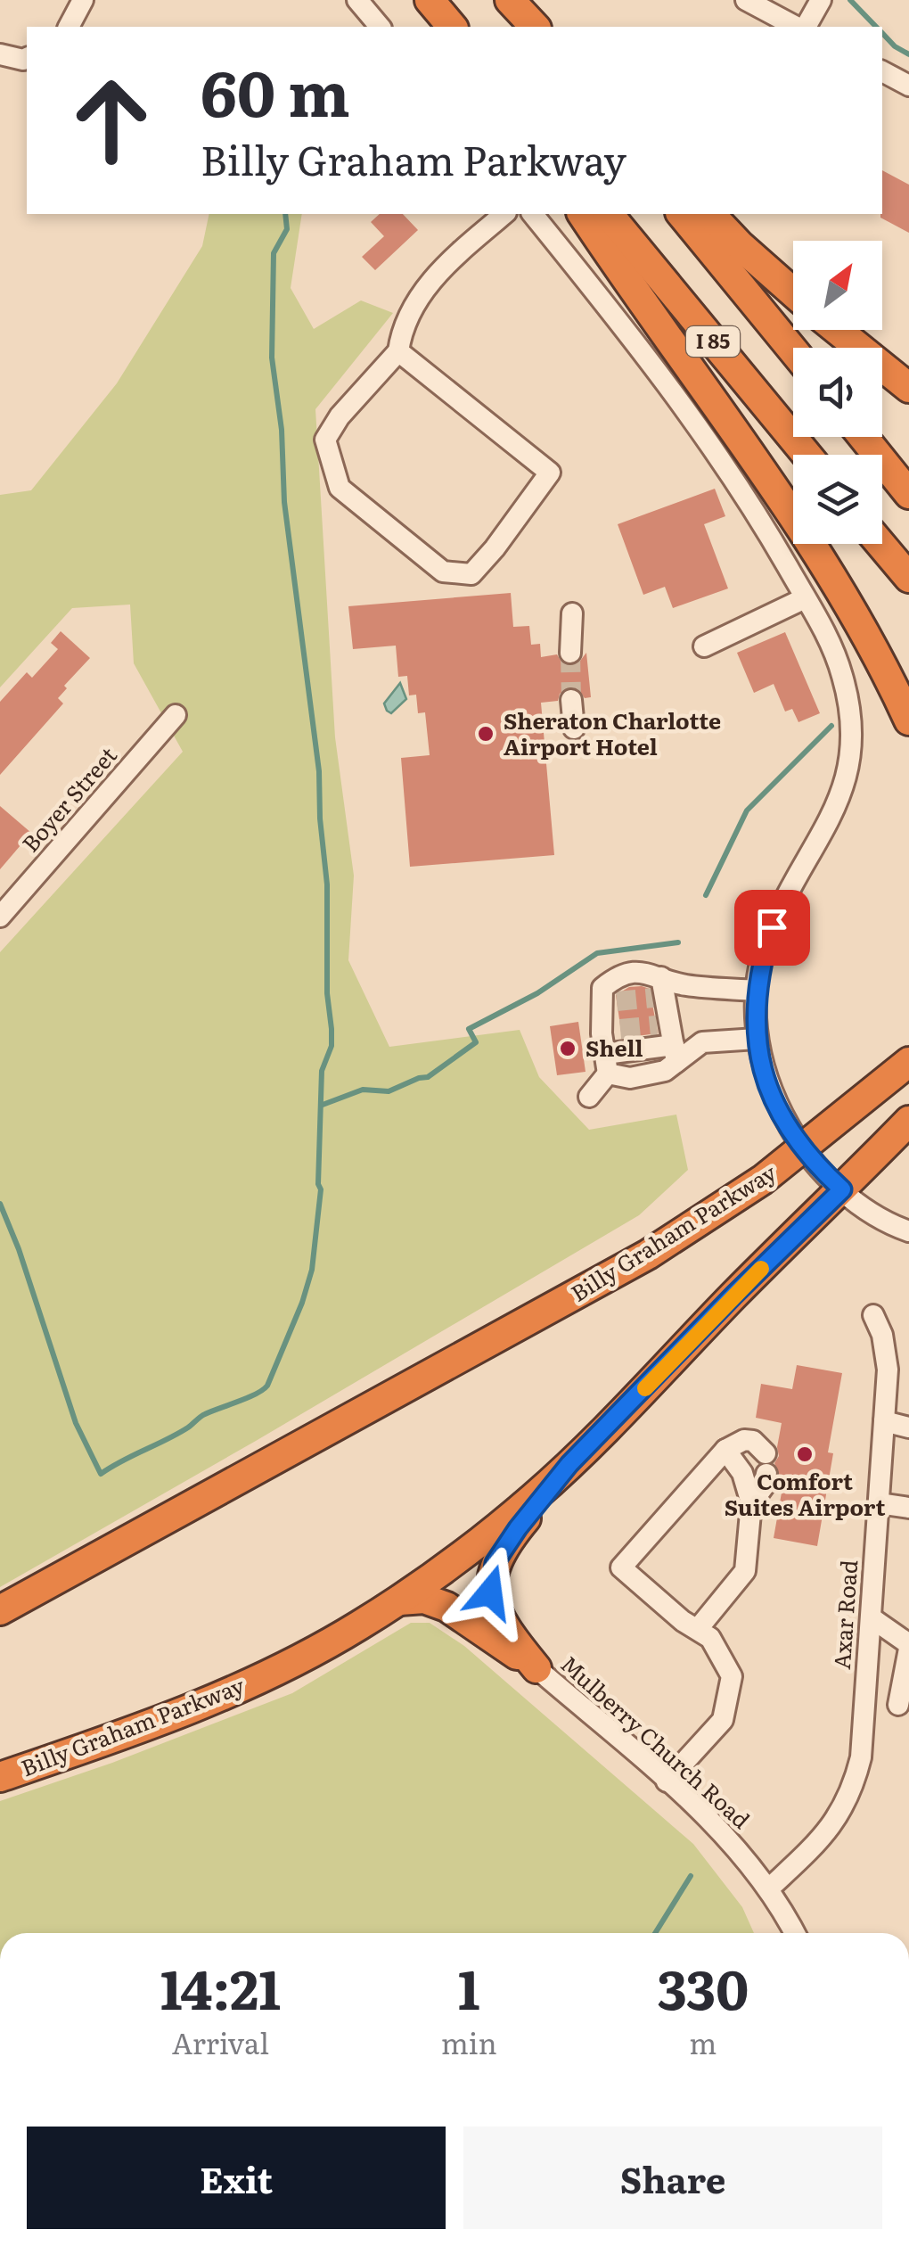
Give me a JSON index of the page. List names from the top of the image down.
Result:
{
  "streets": {
    "highway": ["I 85", "Billy Graham Parkway"],
    "street": ["Boyer Street", "Axar Road", "Mulberry Church Road"]
  },
  "crossings": [
    ["Axar Road", "Mulberry Church Road"]
  ],
  "places": ["Sheraton Charlotte Airport Hotel", "Shell", "Comfort Suites Airport"],
  "north": "top right",
  "page": {
    "turn": ["60 m", "Billy Graham Parkway"],
    "eta": [
      "14:21",
      "Arrival",
      "1",
      "min",
      "330",
      "m"
    ],
    "buttons": ["Exit", "Share"]
  }
}
